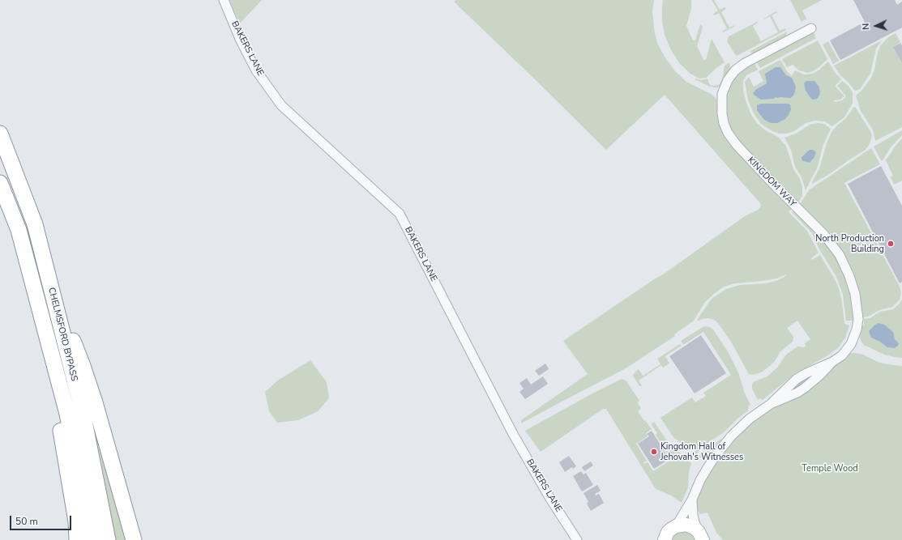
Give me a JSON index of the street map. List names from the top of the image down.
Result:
{
  "streets": {
    "highway": ["CHELMSFORD BYPASS"],
    "street": ["BAKERS LANE", "KINGDOM WAY"]
  },
  "parks": ["Temple Wood"],
  "places": ["North Production Building", "Kingdom Hall of Jehovah's Witnesses"],
  "scale_bar": "50 m",
  "north": "left"
}
